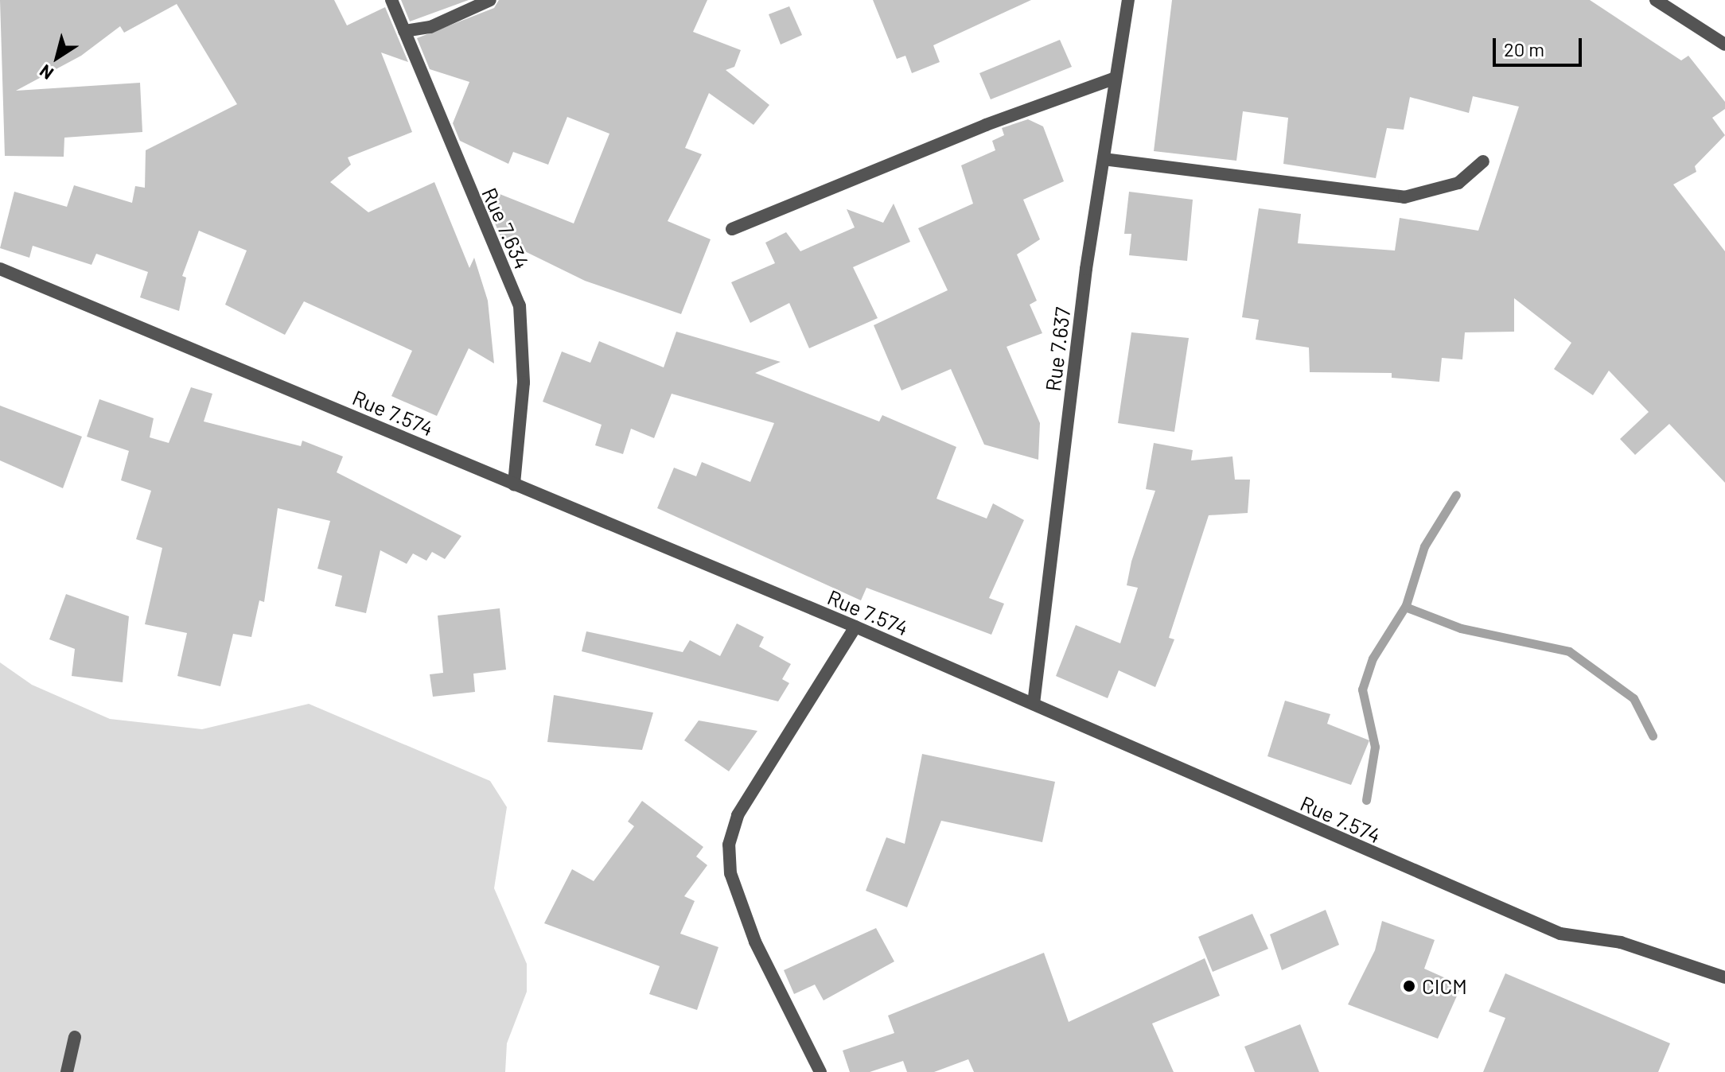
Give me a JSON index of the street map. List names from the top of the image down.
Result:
{
  "streets": {
    "street": ["Rue 7.634", "Rue 7.637", "Rue 7.574"]
  },
  "crossings": [
    ["Rue 7.634", "Rue 7.574"],
    ["Rue 7.637", "Rue 7.574"]
  ],
  "places": ["CICM"],
  "scale_bar": "20 m",
  "north": "bottom left"
}
